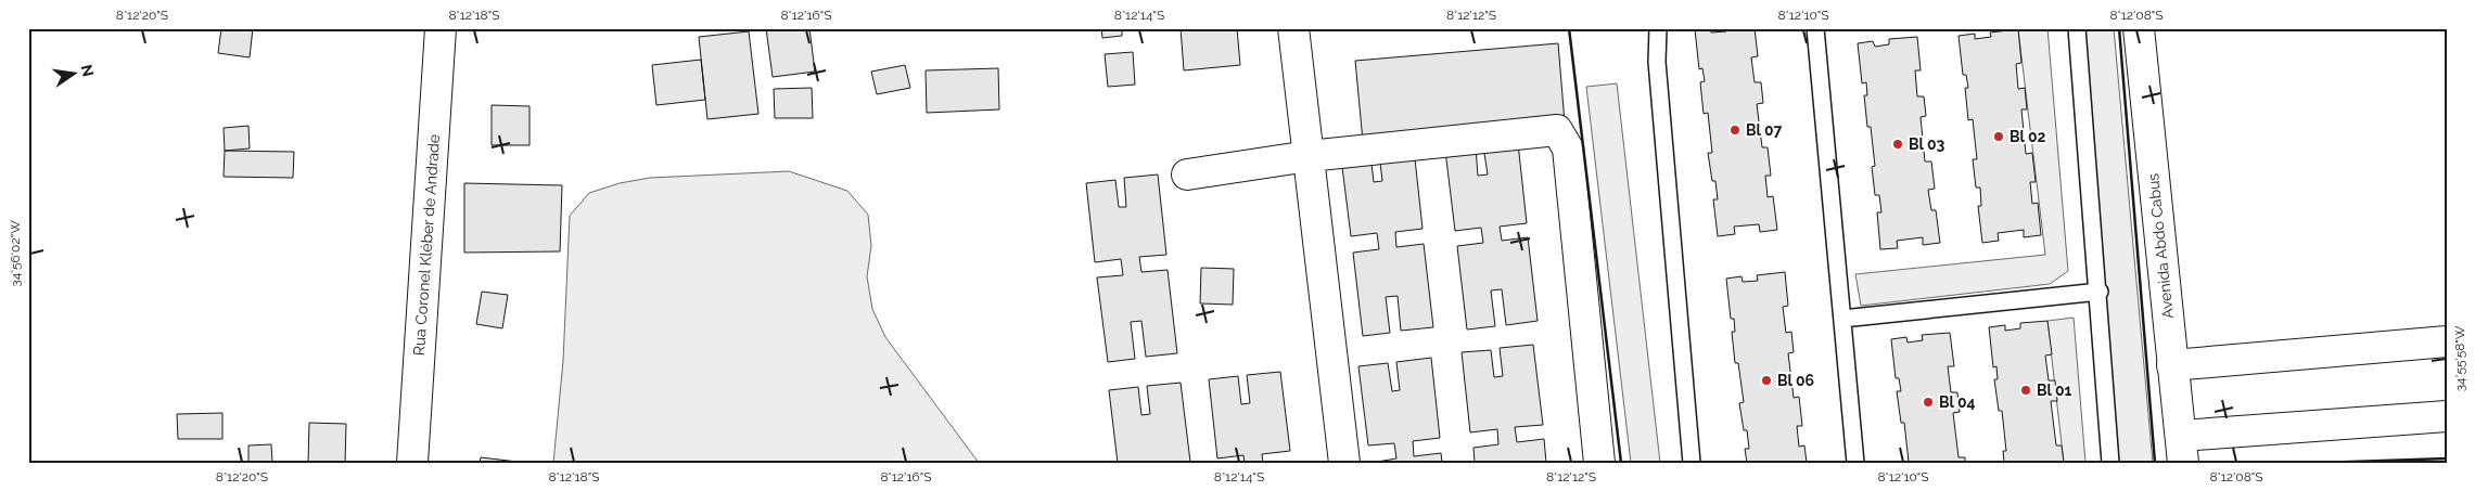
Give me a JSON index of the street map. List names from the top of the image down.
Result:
{
  "streets": {
    "street": ["Rua Coronel Kléber de Andrade", "Avenida Abdo Cabus"]
  },
  "places": [
    "Bl 07",
    "Bl 02",
    "Bl 03",
    "Bl 06",
    "Bl 01",
    "Bl 04"
  ],
  "north": "right",
  "coordinates": [
    "8°12'20\"S",
    "8°12'18\"S",
    "8°12'16\"S",
    "8°12'14\"S",
    "8°12'12\"S",
    "8°12'10\"S",
    "8°12'08\"S",
    "34°56'02\"W",
    "34°55'58\"W"
  ]
}
